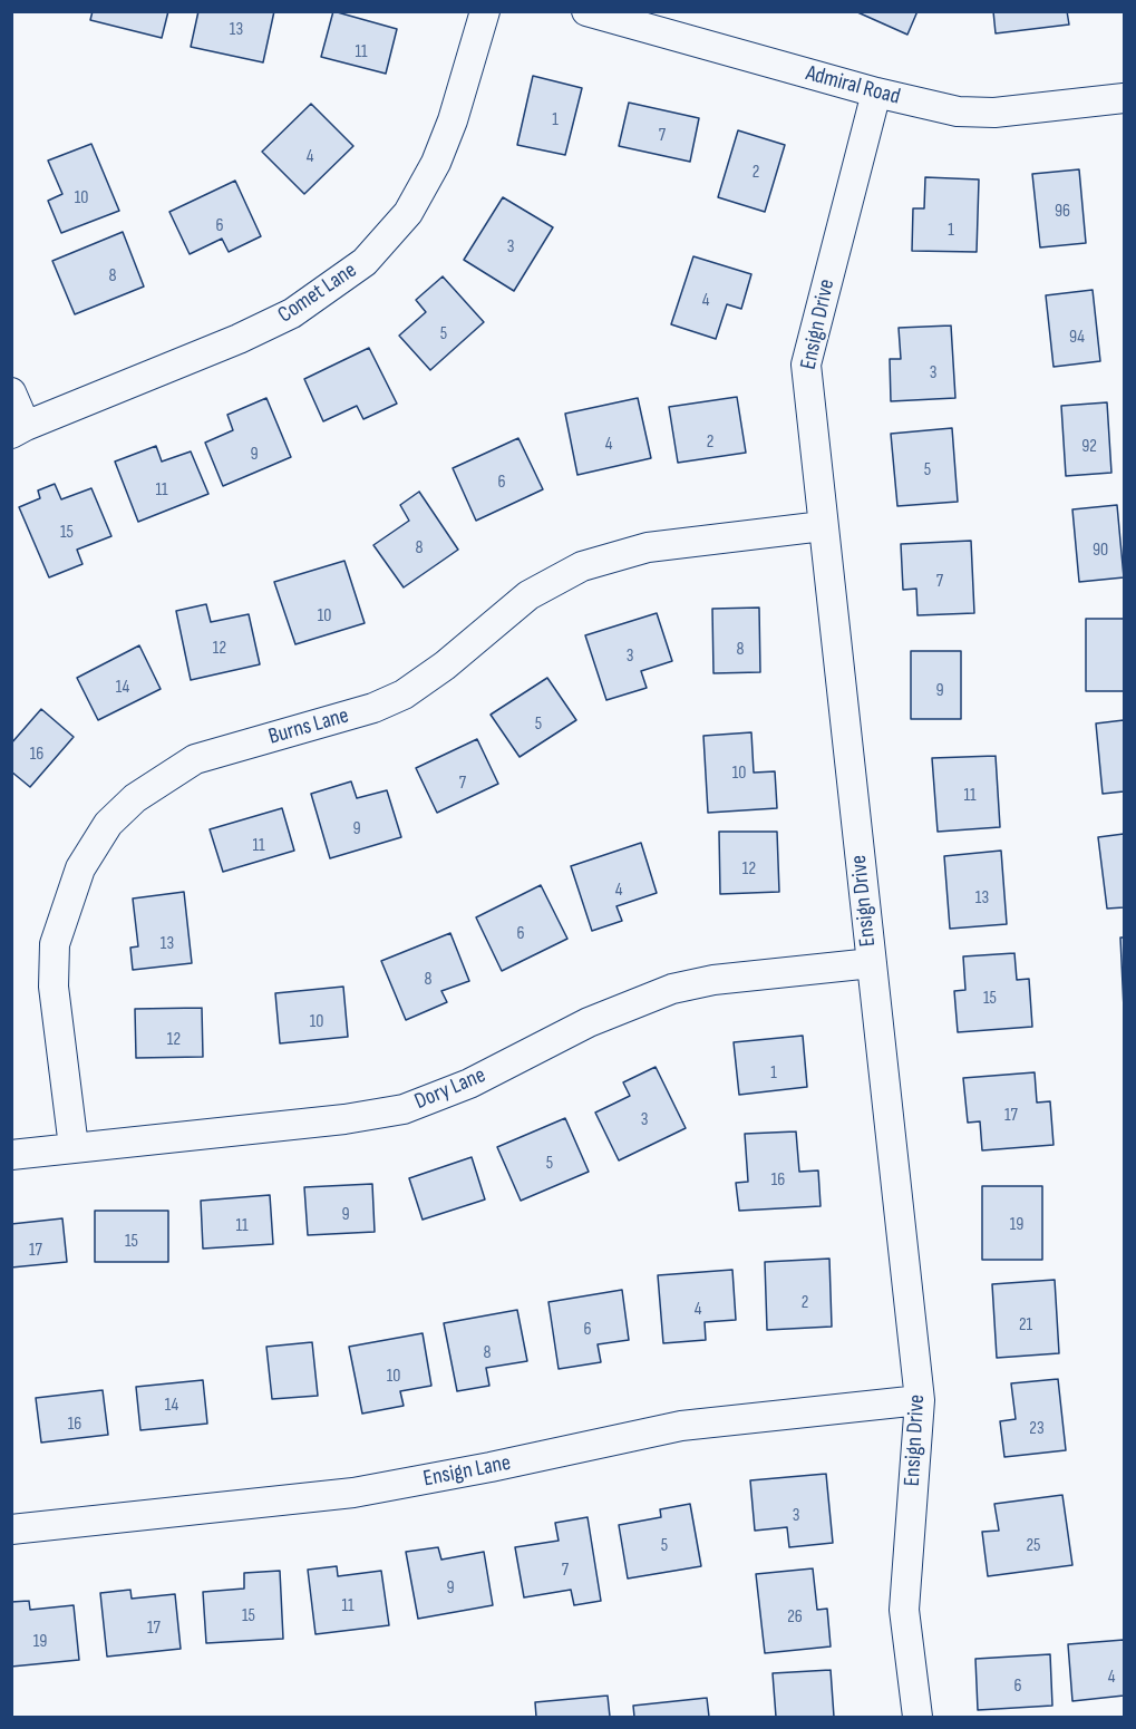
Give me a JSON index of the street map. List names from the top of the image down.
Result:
{
  "streets": {
    "street": [
      "Admiral Road",
      "Comet Lane",
      "Ensign Drive",
      "Burns Lane",
      "Dory Lane",
      "Ensign Lane"
    ]
  },
  "crossings": [
    ["Admiral Road", "Ensign Drive"],
    ["Ensign Drive", "Burns Lane"],
    ["Ensign Drive", "Dory Lane"],
    ["Ensign Drive", "Ensign Lane"],
    ["Burns Lane", "Dory Lane"]
  ],
  "house_numbers": [
    "13",
    "11",
    "1",
    "7",
    "4",
    "2",
    "10",
    "96",
    "6",
    "1",
    "3",
    "8",
    "4",
    "5",
    "94",
    "3",
    "2",
    "4",
    "92",
    "9",
    "5",
    "6",
    "11",
    "15",
    "8",
    "90",
    "7",
    "10",
    "12",
    "8",
    "3",
    "14",
    "9",
    "5",
    "16",
    "10",
    "7",
    "11",
    "9",
    "11",
    "12",
    "4",
    "13",
    "6",
    "13",
    "8",
    "15",
    "10",
    "12",
    "1",
    "17",
    "3",
    "5",
    "16",
    "9",
    "19",
    "11",
    "15",
    "17",
    "2",
    "4",
    "21",
    "6",
    "8",
    "10",
    "14",
    "16",
    "23",
    "3",
    "5",
    "25",
    "7",
    "9",
    "11",
    "15",
    "26",
    "17",
    "19",
    "4",
    "6"
  ]
}
